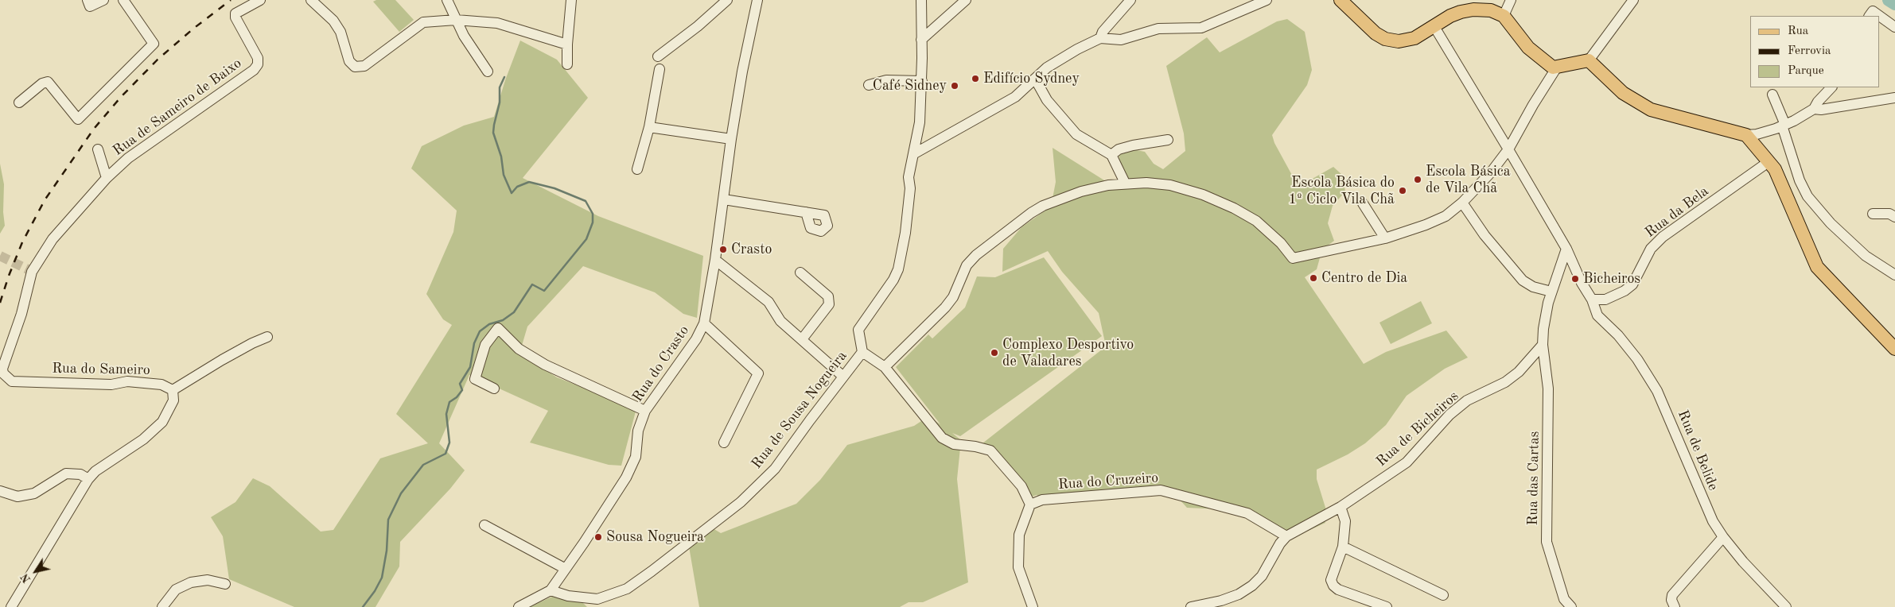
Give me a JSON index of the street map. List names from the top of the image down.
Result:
{
  "streets": {
    "street": [
      "Rua de Sameiro de Baixo",
      "Rua da Bela",
      "Rua do Crasto",
      "Rua do Sameiro",
      "Rua de Sousa Nogueira",
      "Rua de Bicheiros",
      "Rua de Belide",
      "Rua das Cartas",
      "Rua do Cruzeiro"
    ]
  },
  "crossings": [
    ["Rua de Sameiro de Baixo", "Rua do Sameiro"],
    ["Rua da Bela", "Rua de Belide"],
    ["Rua do Crasto", "Rua de Sousa Nogueira"],
    ["Rua de Bicheiros", "Rua das Cartas"],
    ["Rua de Bicheiros", "Rua do Cruzeiro"]
  ],
  "places": [
    "Edifício Sydney",
    "Café Sidney",
    "Escola Básica de Vila Chã",
    "Escola Básica do 1º Ciclo Vila Chã",
    "Crasto",
    "Centro de Dia",
    "Bicheiros",
    "Complexo Desportivo de Valadares",
    "Sousa Nogueira"
  ],
  "legend": ["Rua", "Ferrovia", "Parque"],
  "north": "bottom left"
}
